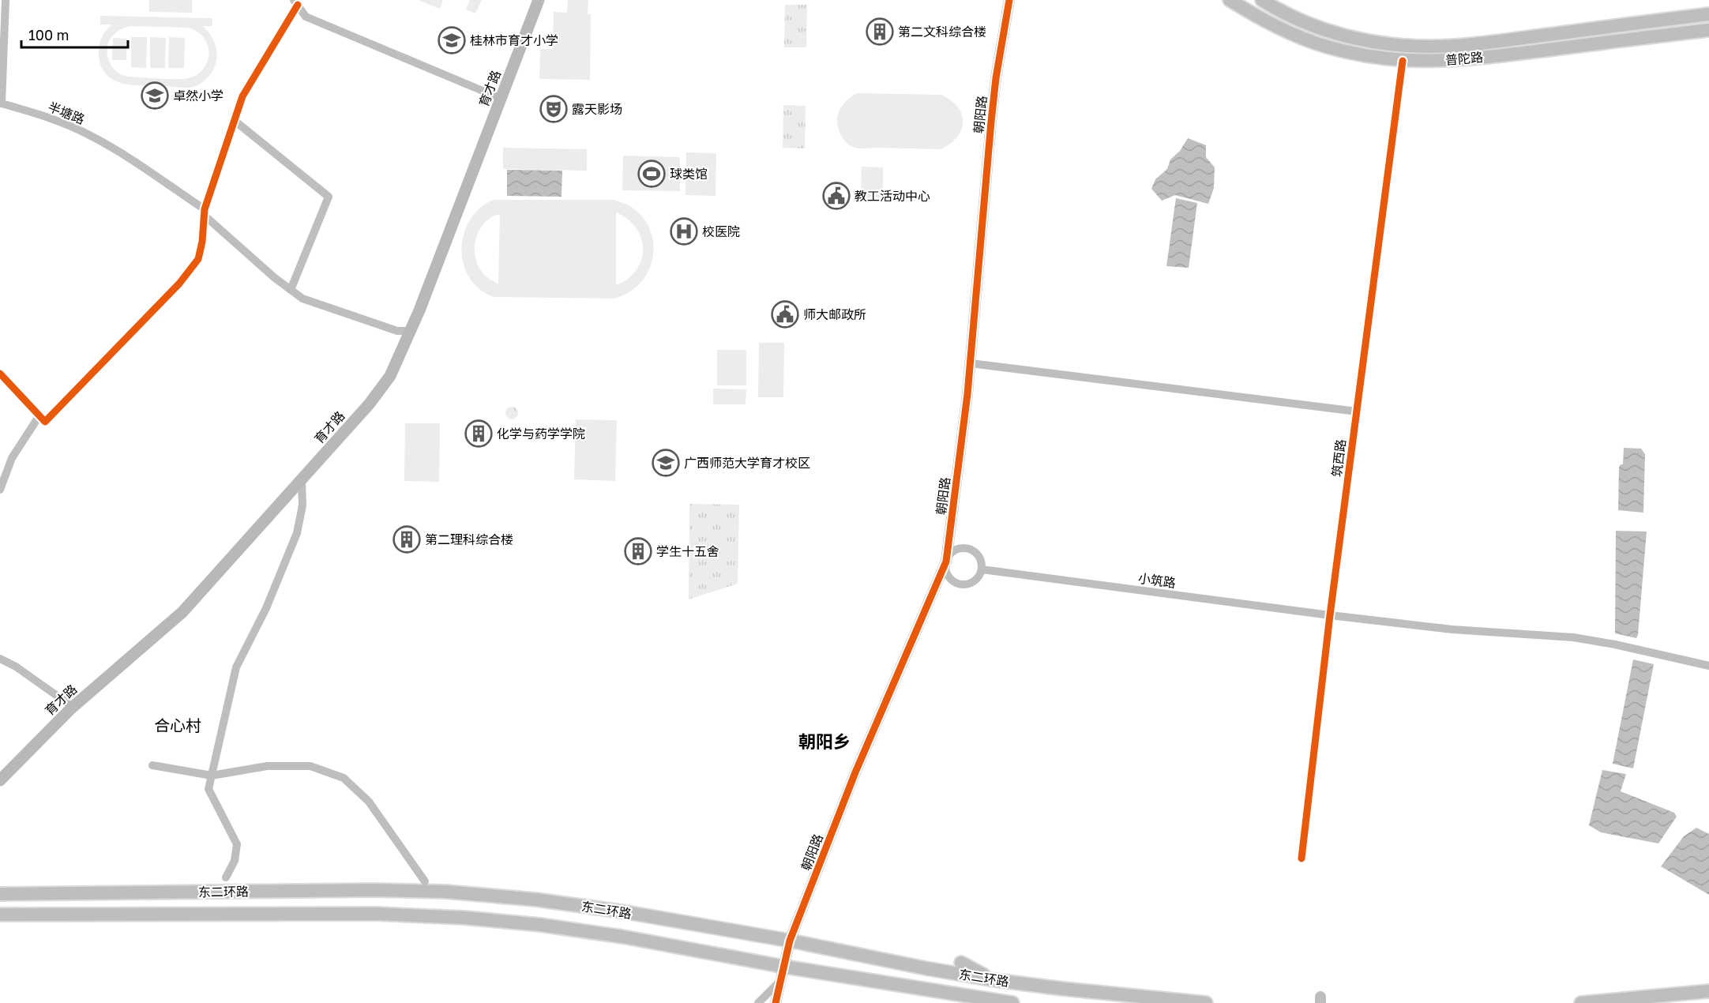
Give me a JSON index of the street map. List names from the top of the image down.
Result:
{
  "streets": {
    "main road": ["普陀路", "育才路", "东二环路"],
    "street": [
      "半塘路",
      "朝阳路",
      "筑西路",
      "小筑路"
    ]
  },
  "crossings": [
    ["普陀路", "筑西路"],
    ["育才路", "半塘路"],
    ["朝阳路", "小筑路"],
    ["朝阳路", "东二环路"],
    ["筑西路", "小筑路"]
  ],
  "districts": ["合心村", "朝阳乡"],
  "places": {
    "building": [
      "第二文科综合楼",
      "化学与药学学院",
      "第二理科综合楼",
      "学生十五舍"
    ],
    "school or university": ["桂林市育才小学", "卓然小学", "广西师范大学育才校区"],
    "theatre": ["露天影场"],
    "sports": ["球类馆"],
    "public building": ["教工活动中心", "师大邮政所"],
    "hospital": ["校医院"]
  },
  "scale_bar": "100 m"
}
